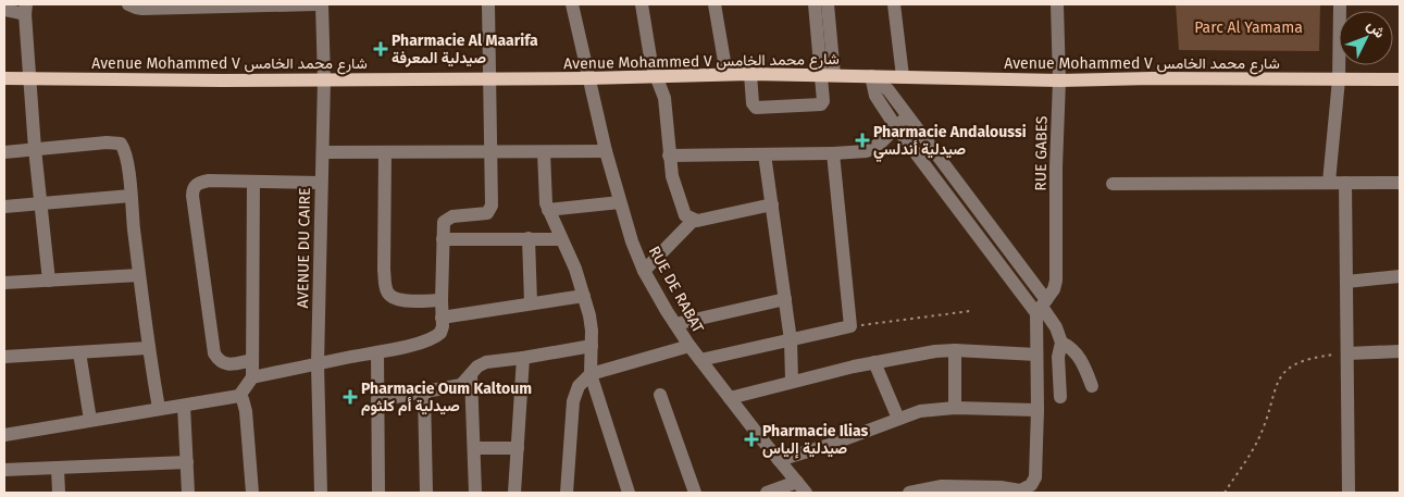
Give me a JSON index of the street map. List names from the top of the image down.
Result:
{
  "streets": {
    "main road": ["Avenue Mohammed V شارع محمد الخامس"],
    "street": ["RUE GABES", "AVENUE DU CAIRE", "RUE DE RABAT"]
  },
  "crossings": [
    ["Avenue Mohammed V شارع محمد الخامس", "RUE GABES"],
    ["Avenue Mohammed V شارع محمد الخامس", "AVENUE DU CAIRE"],
    ["Avenue Mohammed V شارع محمد الخامس", "RUE DE RABAT"]
  ],
  "parks": ["Parc Al Yamama"],
  "places": {
    "health": [
      "Pharmacie Al Maarifa صيدلية المعرفة",
      "Pharmacie Andaloussi صيدلية أندلسي",
      "Pharmacie Oum Kaltoum صيدلية أم كلثوم",
      "Pharmacie Ilias صيدلية إلياس"
    ]
  },
  "north": "top right"
}
